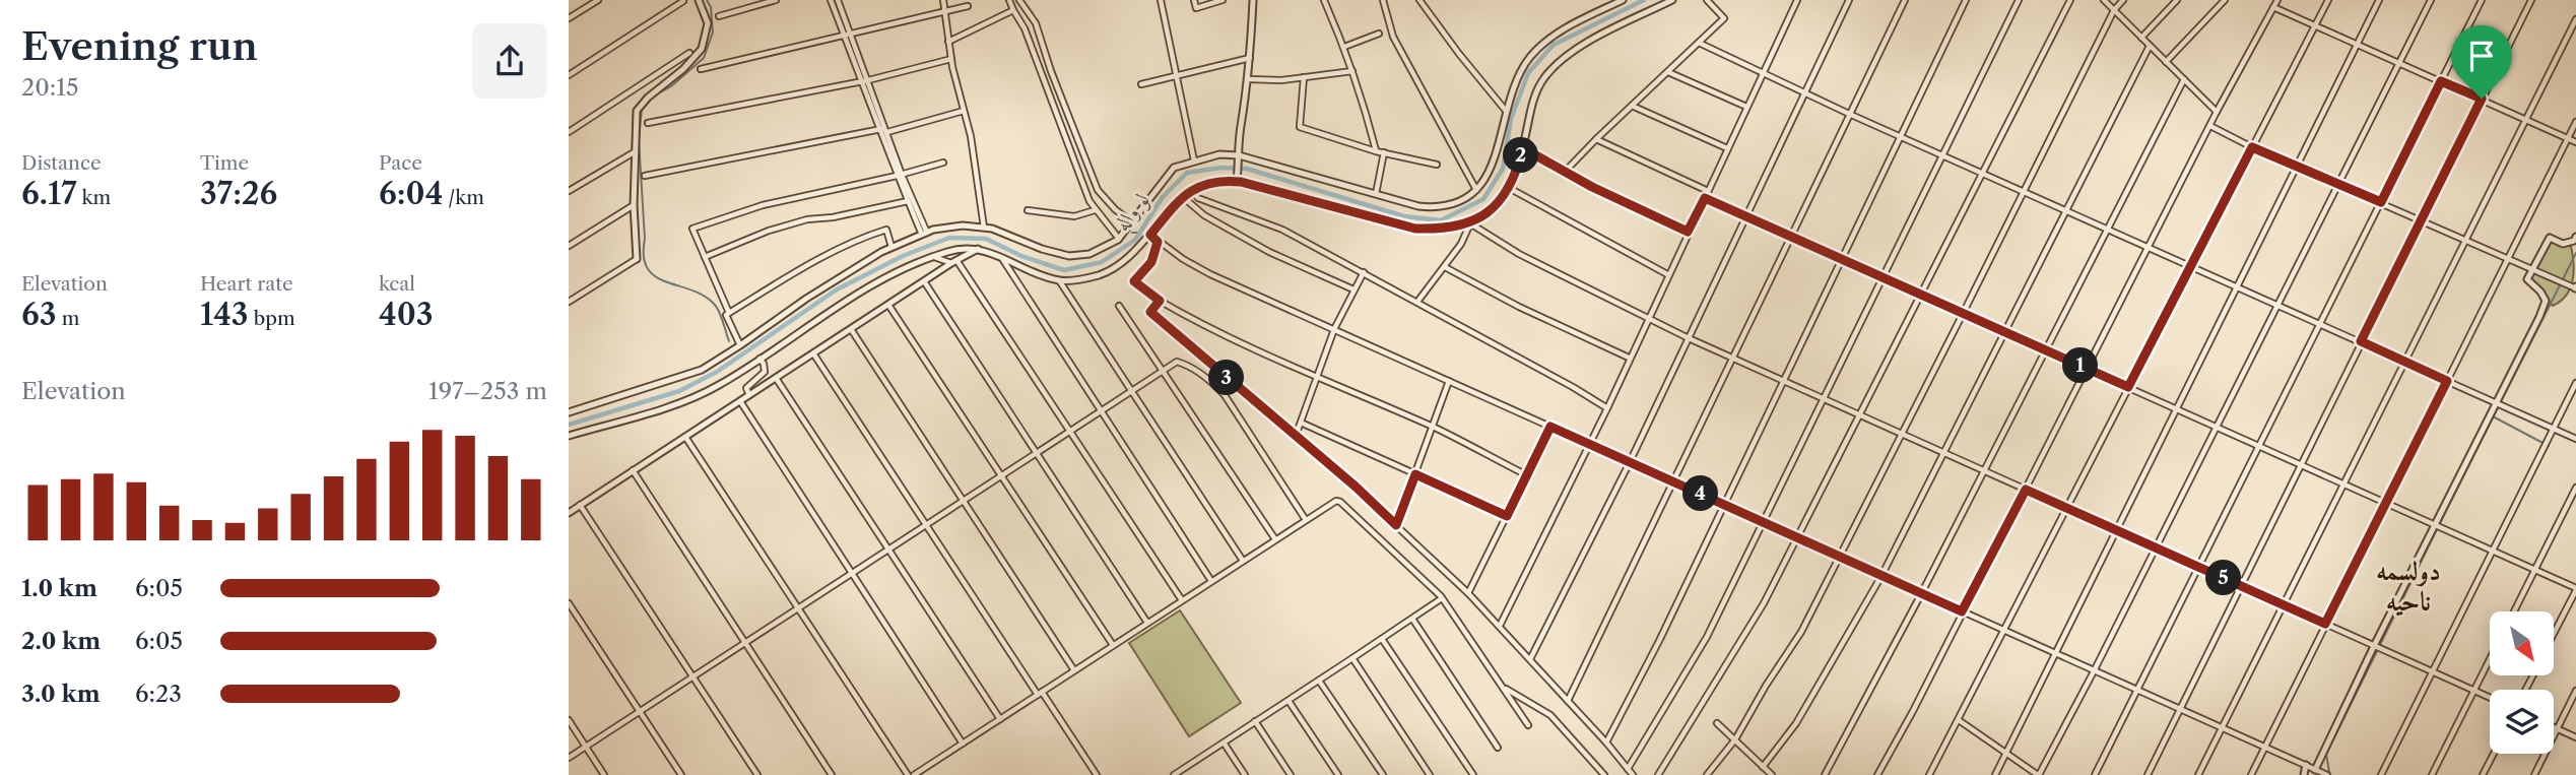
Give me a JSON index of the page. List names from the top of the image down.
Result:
{
  "districts": ["دولسمه ناحیه"],
  "water": ["لو واله"],
  "north": "bottom right",
  "page": {
    "heading": ["Evening run", "20:15"],
    "stats": [
      ["Distance", "6.17 km"],
      ["Time", "37:26"],
      ["Pace", "6:04 /km"],
      ["Elevation", "63 m"],
      ["Heart rate", "143 bpm"],
      ["kcal", "403"]
    ],
    "pins": [
      "2",
      "1",
      "3",
      "4",
      "5"
    ],
    "chart": ["Elevation", "197–253 m"],
    "list": [
      {
        "name": "1.0 km",
        "note": "6:05"
      },
      {
        "name": "2.0 km",
        "note": "6:05"
      },
      {
        "name": "3.0 km",
        "note": "6:23"
      }
    ]
  }
}
